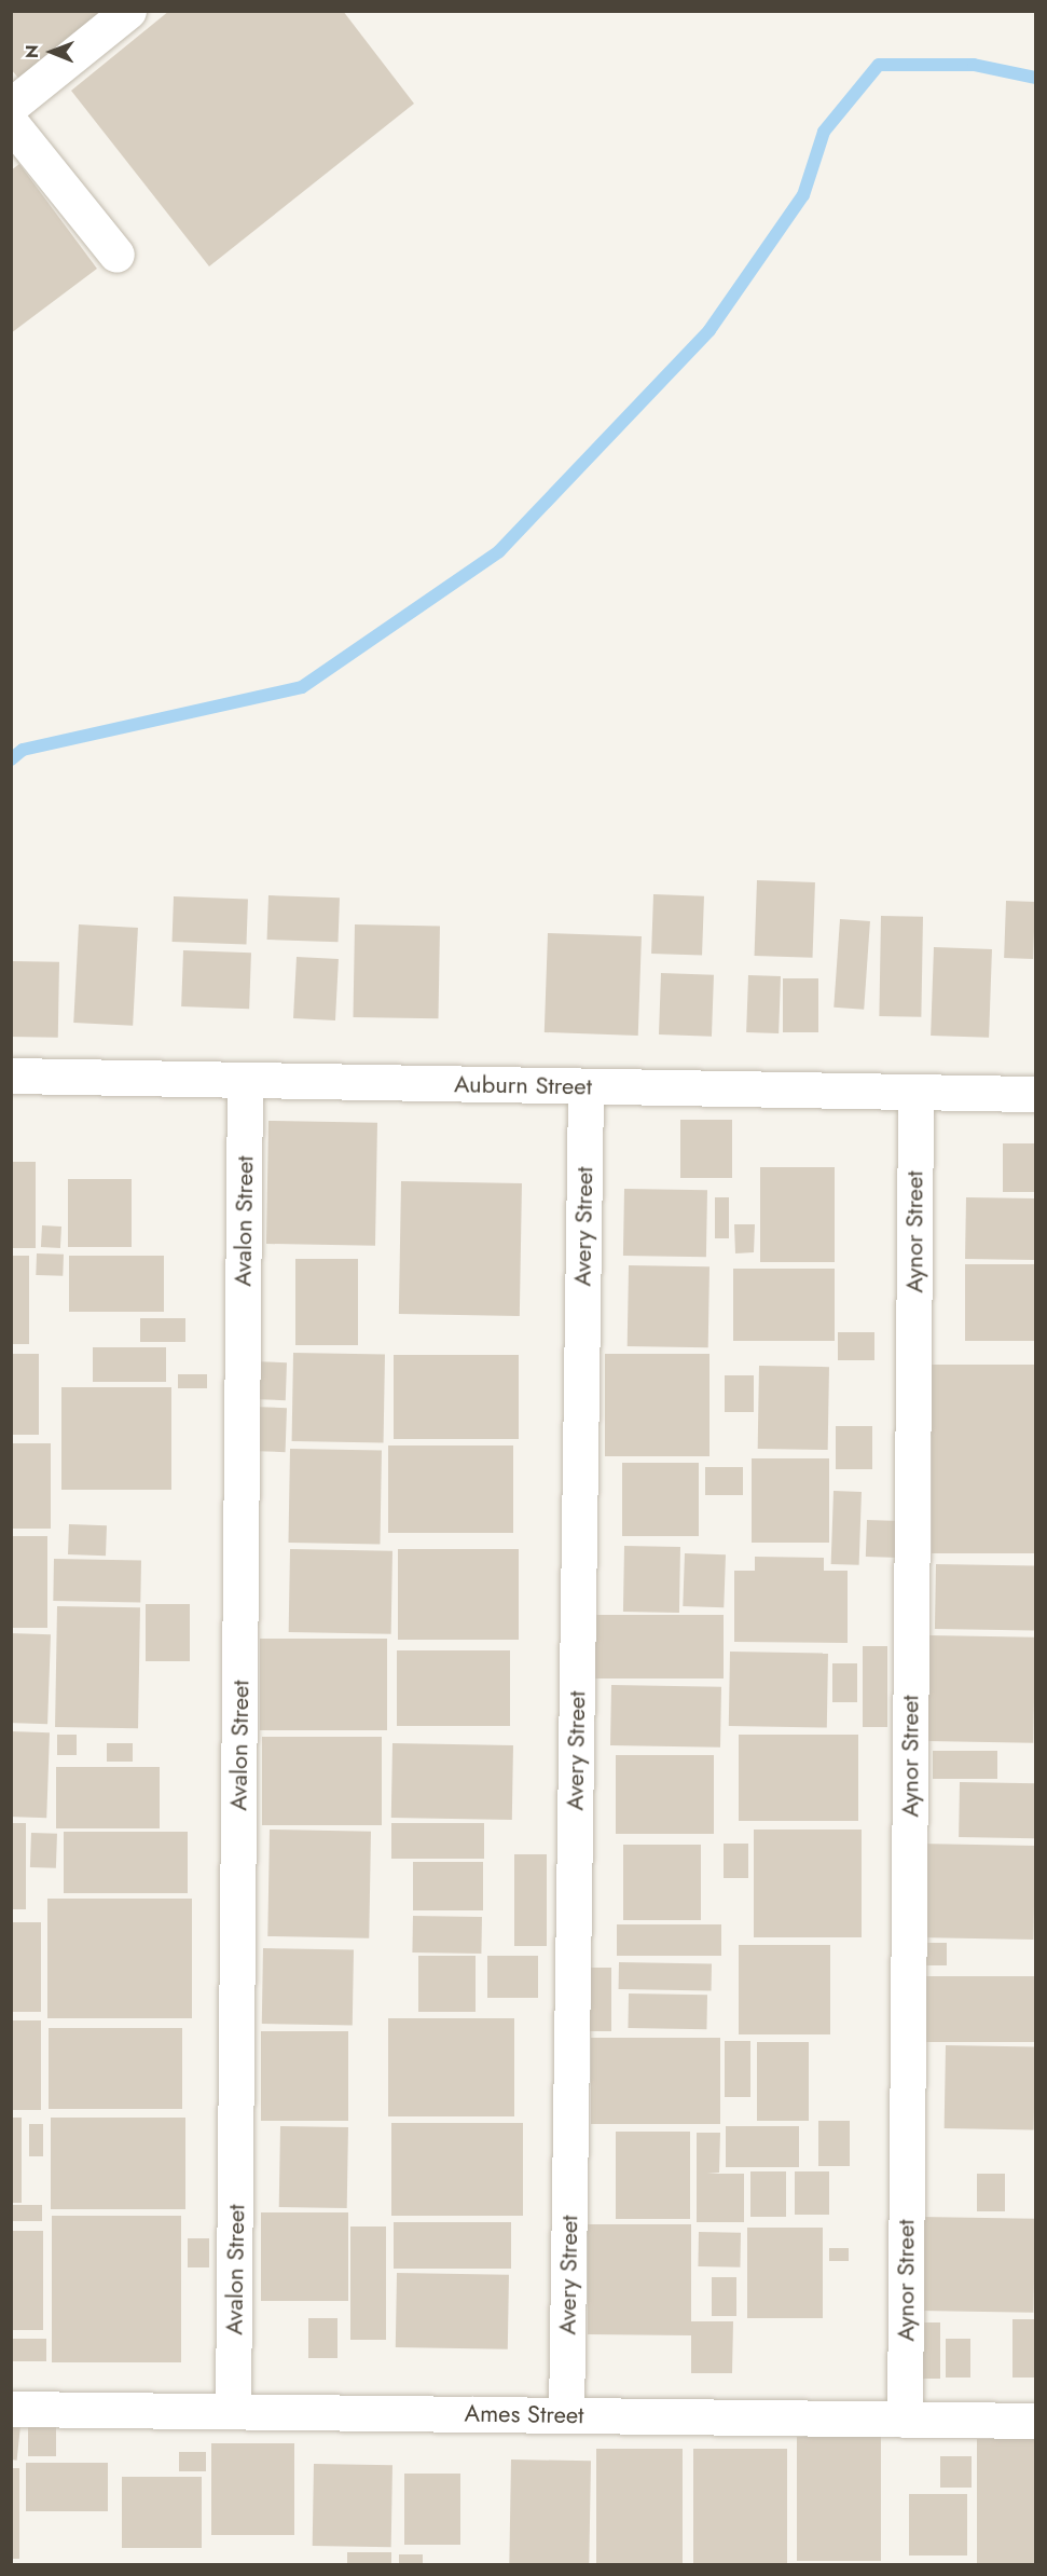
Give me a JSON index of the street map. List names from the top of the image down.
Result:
{
  "streets": {
    "street": [
      "Auburn Street",
      "Avalon Street",
      "Avery Street",
      "Aynor Street",
      "Ames Street"
    ]
  },
  "crossings": [
    ["Auburn Street", "Avalon Street"],
    ["Auburn Street", "Avery Street"],
    ["Auburn Street", "Aynor Street"],
    ["Avalon Street", "Ames Street"],
    ["Avery Street", "Ames Street"],
    ["Aynor Street", "Ames Street"]
  ],
  "north": "left"
}
